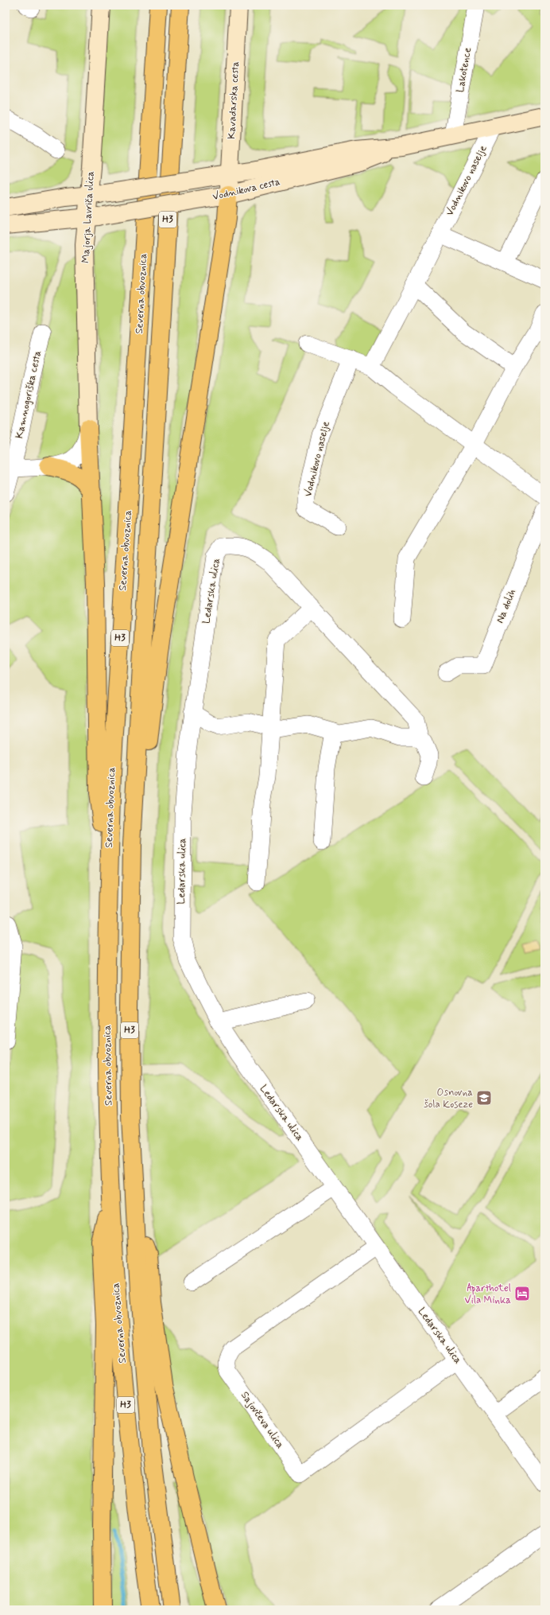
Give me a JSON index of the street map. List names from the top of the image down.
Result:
{
  "streets": {
    "highway": ["H3", "Severna obvoznica"],
    "street": [
      "Lakotence",
      "Kavadarska cesta",
      "Vodnikovo naselje",
      "Vodnikova cesta",
      "Majorja Lavriča ulica",
      "Kamnogoriška cesta",
      "Ledarska ulica",
      "Na dolih",
      "Sajovčeva ulica"
    ]
  },
  "crossings": [
    ["Lakotence", "Vodnikova cesta"],
    ["Kavadarska cesta", "Vodnikova cesta"],
    ["Vodnikovo naselje", "Vodnikova cesta"],
    ["Vodnikova cesta", "Majorja Lavriča ulica"],
    ["Ledarska ulica", "Sajovčeva ulica"]
  ],
  "places": {
    "school or university": ["Osnovna šola Koseze"],
    "hotel": ["Aparthotel Vila Minka"]
  }
}
